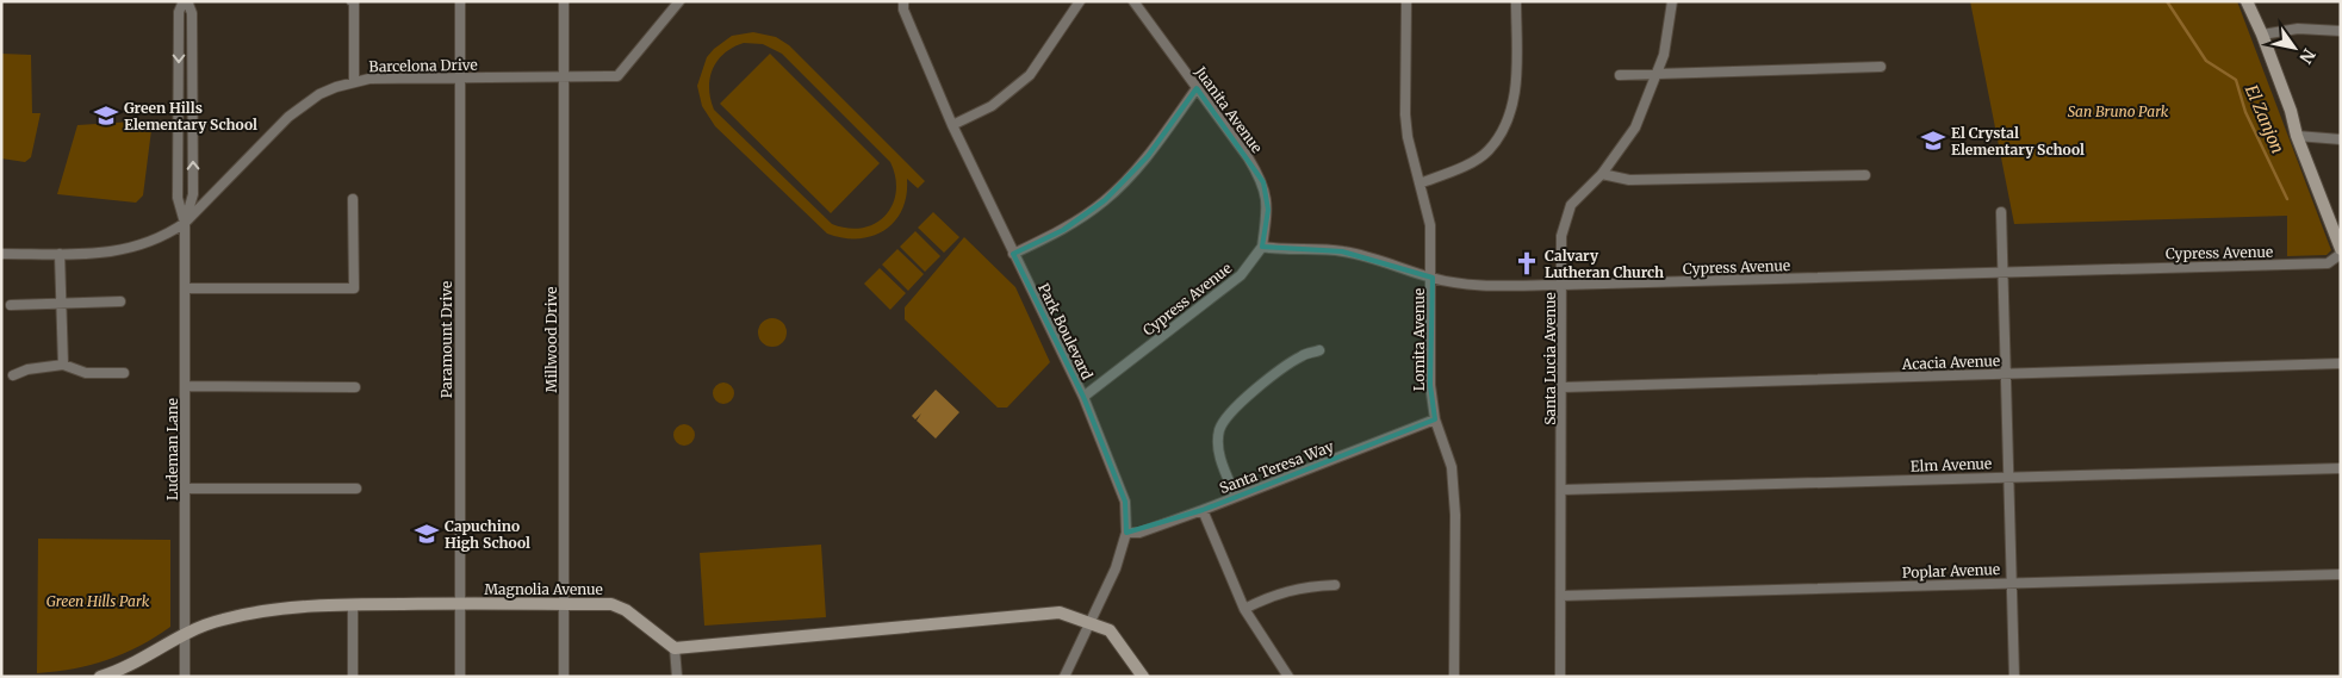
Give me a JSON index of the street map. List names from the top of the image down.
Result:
{
  "streets": {
    "main road": ["Magnolia Avenue"],
    "street": [
      "Barcelona Drive",
      "Juanita Avenue",
      "Cypress Avenue",
      "Park Boulevard",
      "Paramount Drive",
      "Millwood Drive",
      "Lomita Avenue",
      "Santa Lucia Avenue",
      "Acacia Avenue",
      "Ludeman Lane",
      "Elm Avenue",
      "Santa Teresa Way",
      "Poplar Avenue"
    ]
  },
  "crossings": [
    ["Barcelona Drive", "Paramount Drive"],
    ["Barcelona Drive", "Millwood Drive"],
    ["Barcelona Drive", "Ludeman Lane"],
    ["Juanita Avenue", "Cypress Avenue"],
    ["Cypress Avenue", "Park Boulevard"],
    ["Cypress Avenue", "Lomita Avenue"],
    ["Cypress Avenue", "Santa Lucia Avenue"],
    ["Park Boulevard", "Santa Teresa Way"],
    ["Paramount Drive", "Magnolia Avenue"],
    ["Millwood Drive", "Magnolia Avenue"],
    ["Lomita Avenue", "Santa Teresa Way"],
    ["Santa Lucia Avenue", "Acacia Avenue"],
    ["Santa Lucia Avenue", "Elm Avenue"],
    ["Santa Lucia Avenue", "Poplar Avenue"],
    ["Ludeman Lane", "Magnolia Avenue"]
  ],
  "water": ["El Zanjon"],
  "parks": ["San Bruno Park", "Green Hills Park"],
  "places": {
    "school or university": ["Green Hills Elementary School", "El Crystal Elementary School", "Capuchino High School"],
    "church": ["Calvary Lutheran Church"]
  },
  "north": "bottom right"
}
